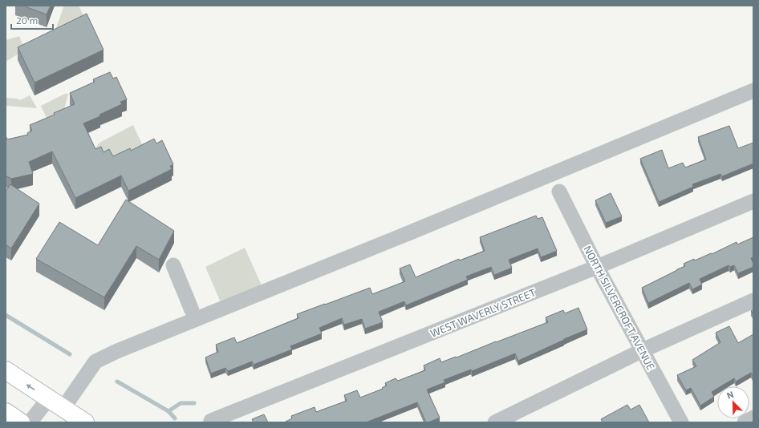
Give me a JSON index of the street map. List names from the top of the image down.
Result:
{
  "streets": {
    "street": ["NORTH SILVERCROFT AVENUE", "WEST WAVERLY STREET"]
  },
  "crossings": [
    ["NORTH SILVERCROFT AVENUE", "WEST WAVERLY STREET"]
  ],
  "scale_bar": "20 m",
  "north": "top left"
}
